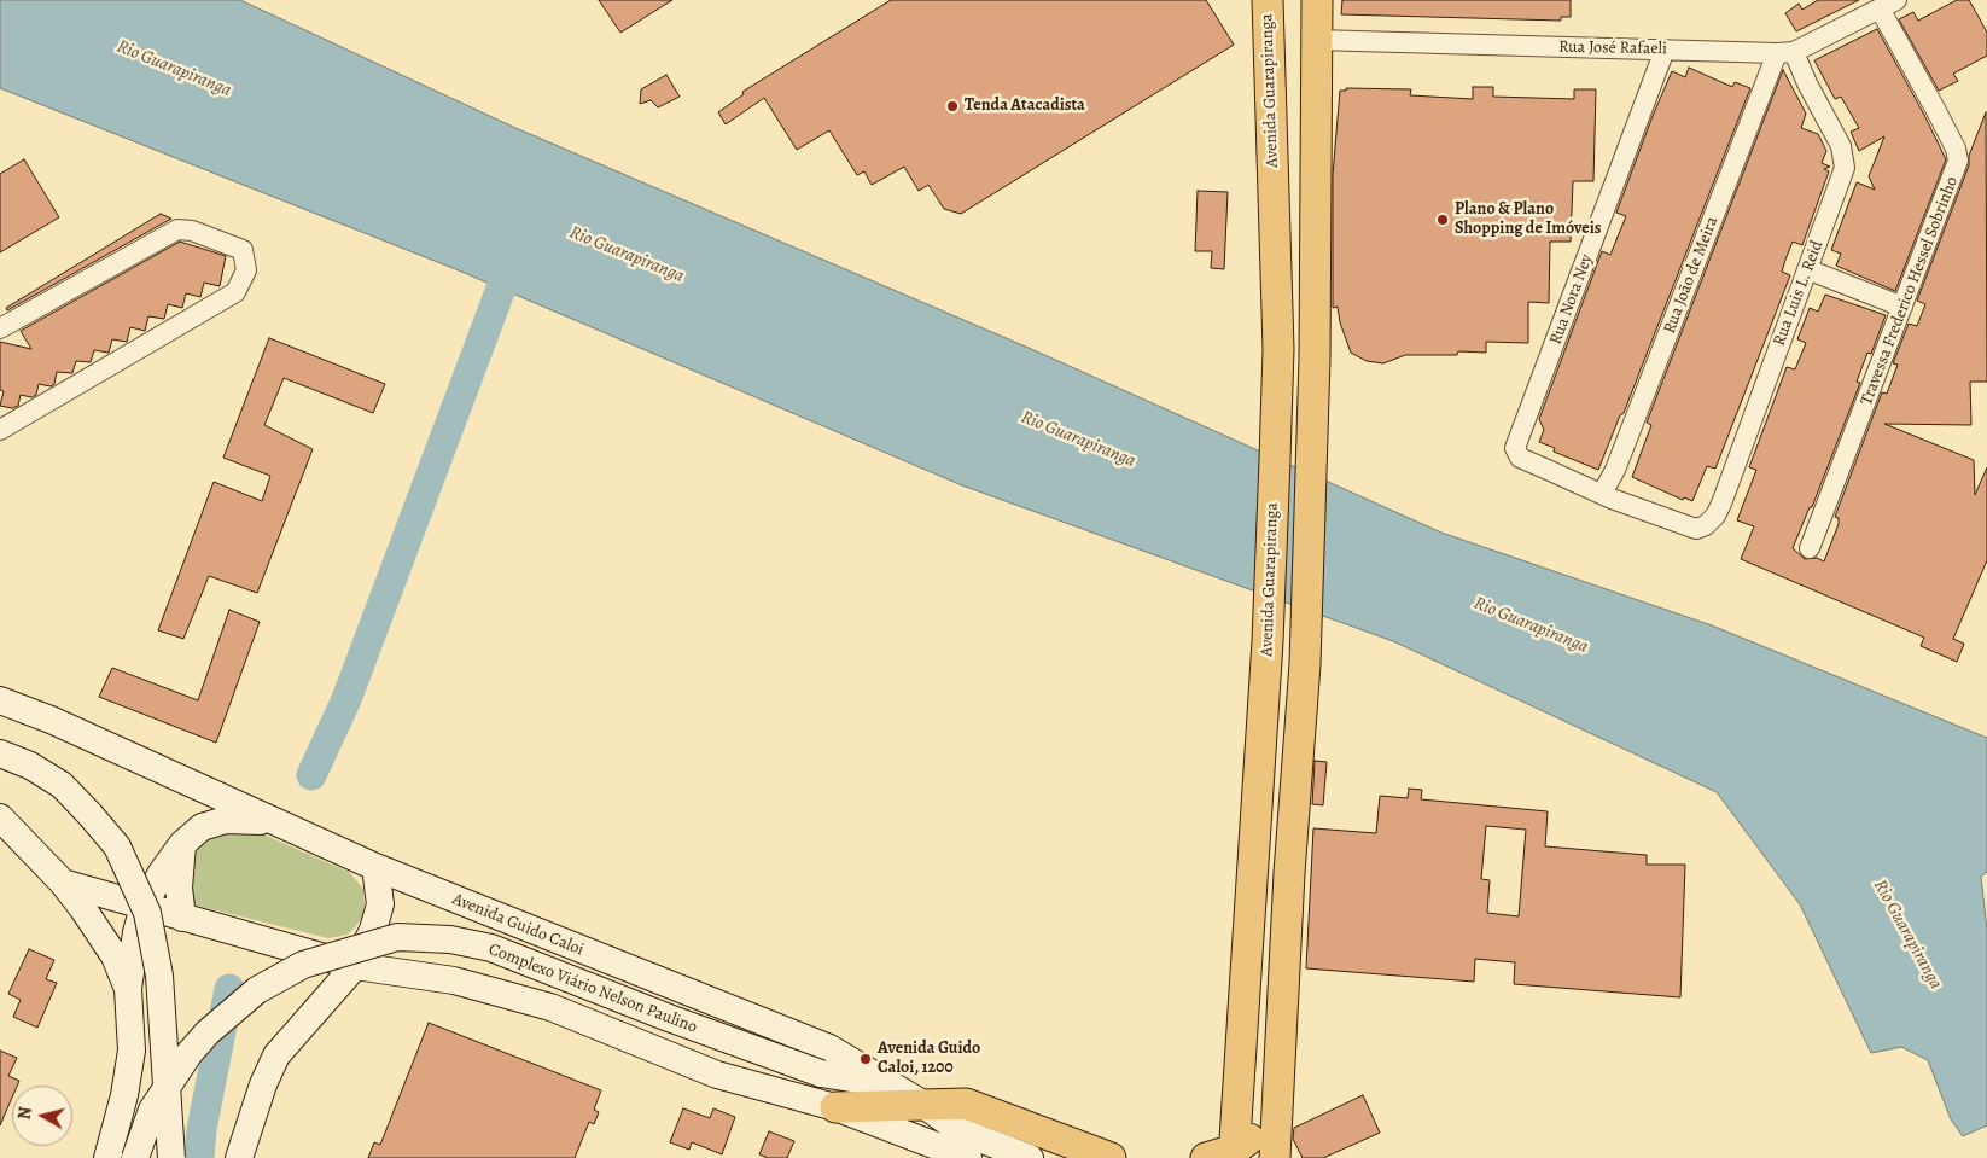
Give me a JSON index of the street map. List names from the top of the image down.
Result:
{
  "streets": {
    "main road": ["Avenida Guarapiranga", "Avenida Guido Caloi", "Complexo Viário Nelson Paulino"],
    "street": [
      "Rua José Rafaeli",
      "Rua João de Meira",
      "Travessa Frederico Hessel Sobrinho",
      "Rua Luis L. Reid",
      "Rua Nora Ney"
    ]
  },
  "crossings": [
    ["Rua José Rafaeli", "Rua João de Meira"],
    ["Rua José Rafaeli", "Travessa Frederico Hessel Sobrinho"],
    ["Rua José Rafaeli", "Rua Luis L. Reid"],
    ["Rua José Rafaeli", "Rua Nora Ney"],
    ["Rua João de Meira", "Rua Luis L. Reid"],
    ["Rua João de Meira", "Rua Nora Ney"],
    ["Rua Luis L. Reid", "Rua Nora Ney"],
    ["Avenida Guido Caloi", "Complexo Viário Nelson Paulino"]
  ],
  "water": ["Rio Guarapiranga"],
  "places": ["Tenda Atacadista", "Plano & Plano Shopping de Imóveis", "Avenida Guido Caloi, 1200"],
  "north": "left"
}
